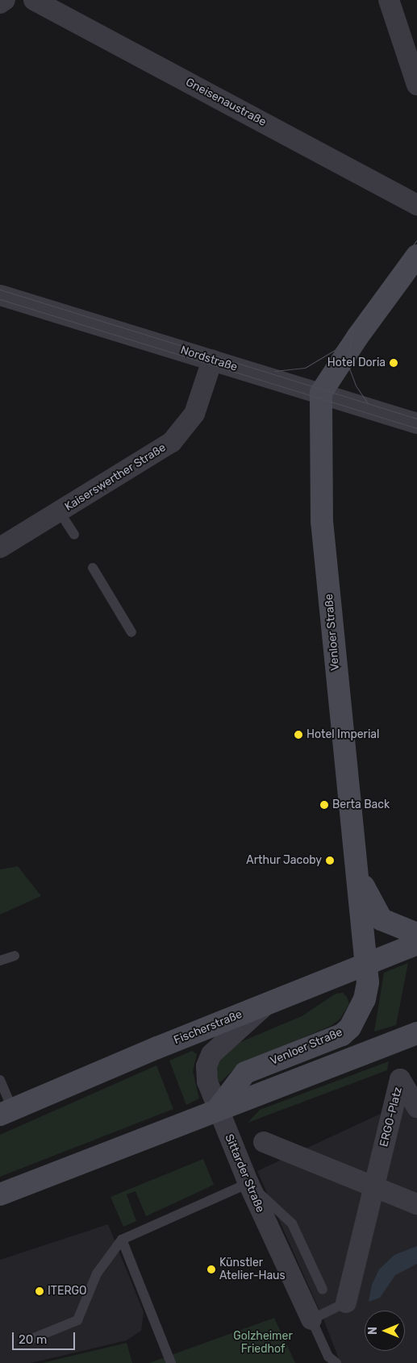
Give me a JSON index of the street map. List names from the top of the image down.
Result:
{
  "streets": {
    "street": [
      "Gneisenaustraße",
      "Nordstraße",
      "Kaiserswerther Straße",
      "Venloer Straße",
      "Fischerstraße",
      "ERGO-Platz",
      "Sittarder Straße"
    ]
  },
  "crossings": [
    ["Nordstraße", "Kaiserswerther Straße"],
    ["Nordstraße", "Venloer Straße"],
    ["Venloer Straße", "Fischerstraße"],
    ["Venloer Straße", "Sittarder Straße"],
    ["Fischerstraße", "Sittarder Straße"]
  ],
  "parks": ["Golzheimer Friedhof"],
  "places": [
    "Hotel Doria",
    "Hotel Imperial",
    "Berta Back",
    "Arthur Jacoby",
    "Künstler Atelier-Haus",
    "ITERGO"
  ],
  "scale_bar": "20 m",
  "north": "left"
}
